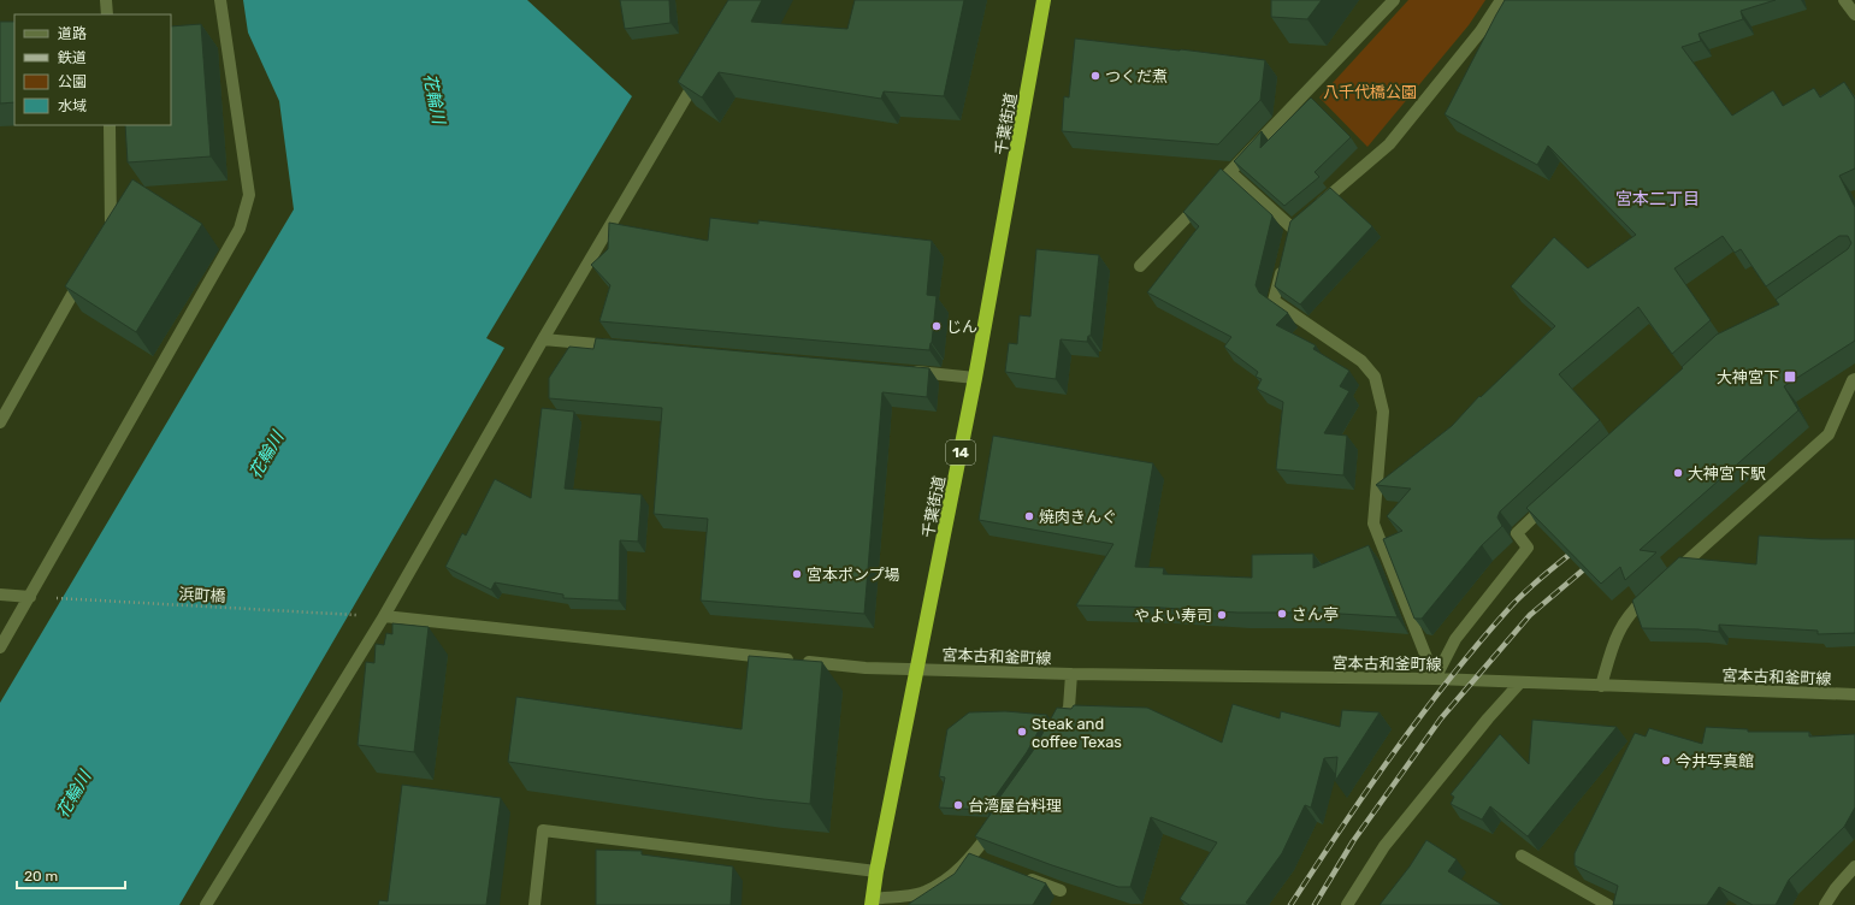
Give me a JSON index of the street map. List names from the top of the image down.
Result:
{
  "streets": {
    "highway": ["千葉街道", "14"],
    "street": ["宮本古和釜町線"],
    "path": ["浜町橋"]
  },
  "crossings": [
    ["千葉街道", "宮本古和釜町線"]
  ],
  "districts": ["宮本二丁目"],
  "water": ["花輪川"],
  "parks": ["八千代橋公園"],
  "places": {
    "other": [
      "つくだ煮",
      "じん",
      "大神宮下駅",
      "焼肉きんぐ",
      "宮本ポンプ場",
      "さん亭",
      "やよい寿司",
      "Steak and coffee Texas",
      "今井写真館",
      "台湾屋台料理"
    ],
    "transit": ["大神宮下"]
  },
  "legend": [
    "道路",
    "鉄道",
    "公園",
    "水域"
  ],
  "scale_bar": "20 m"
}
